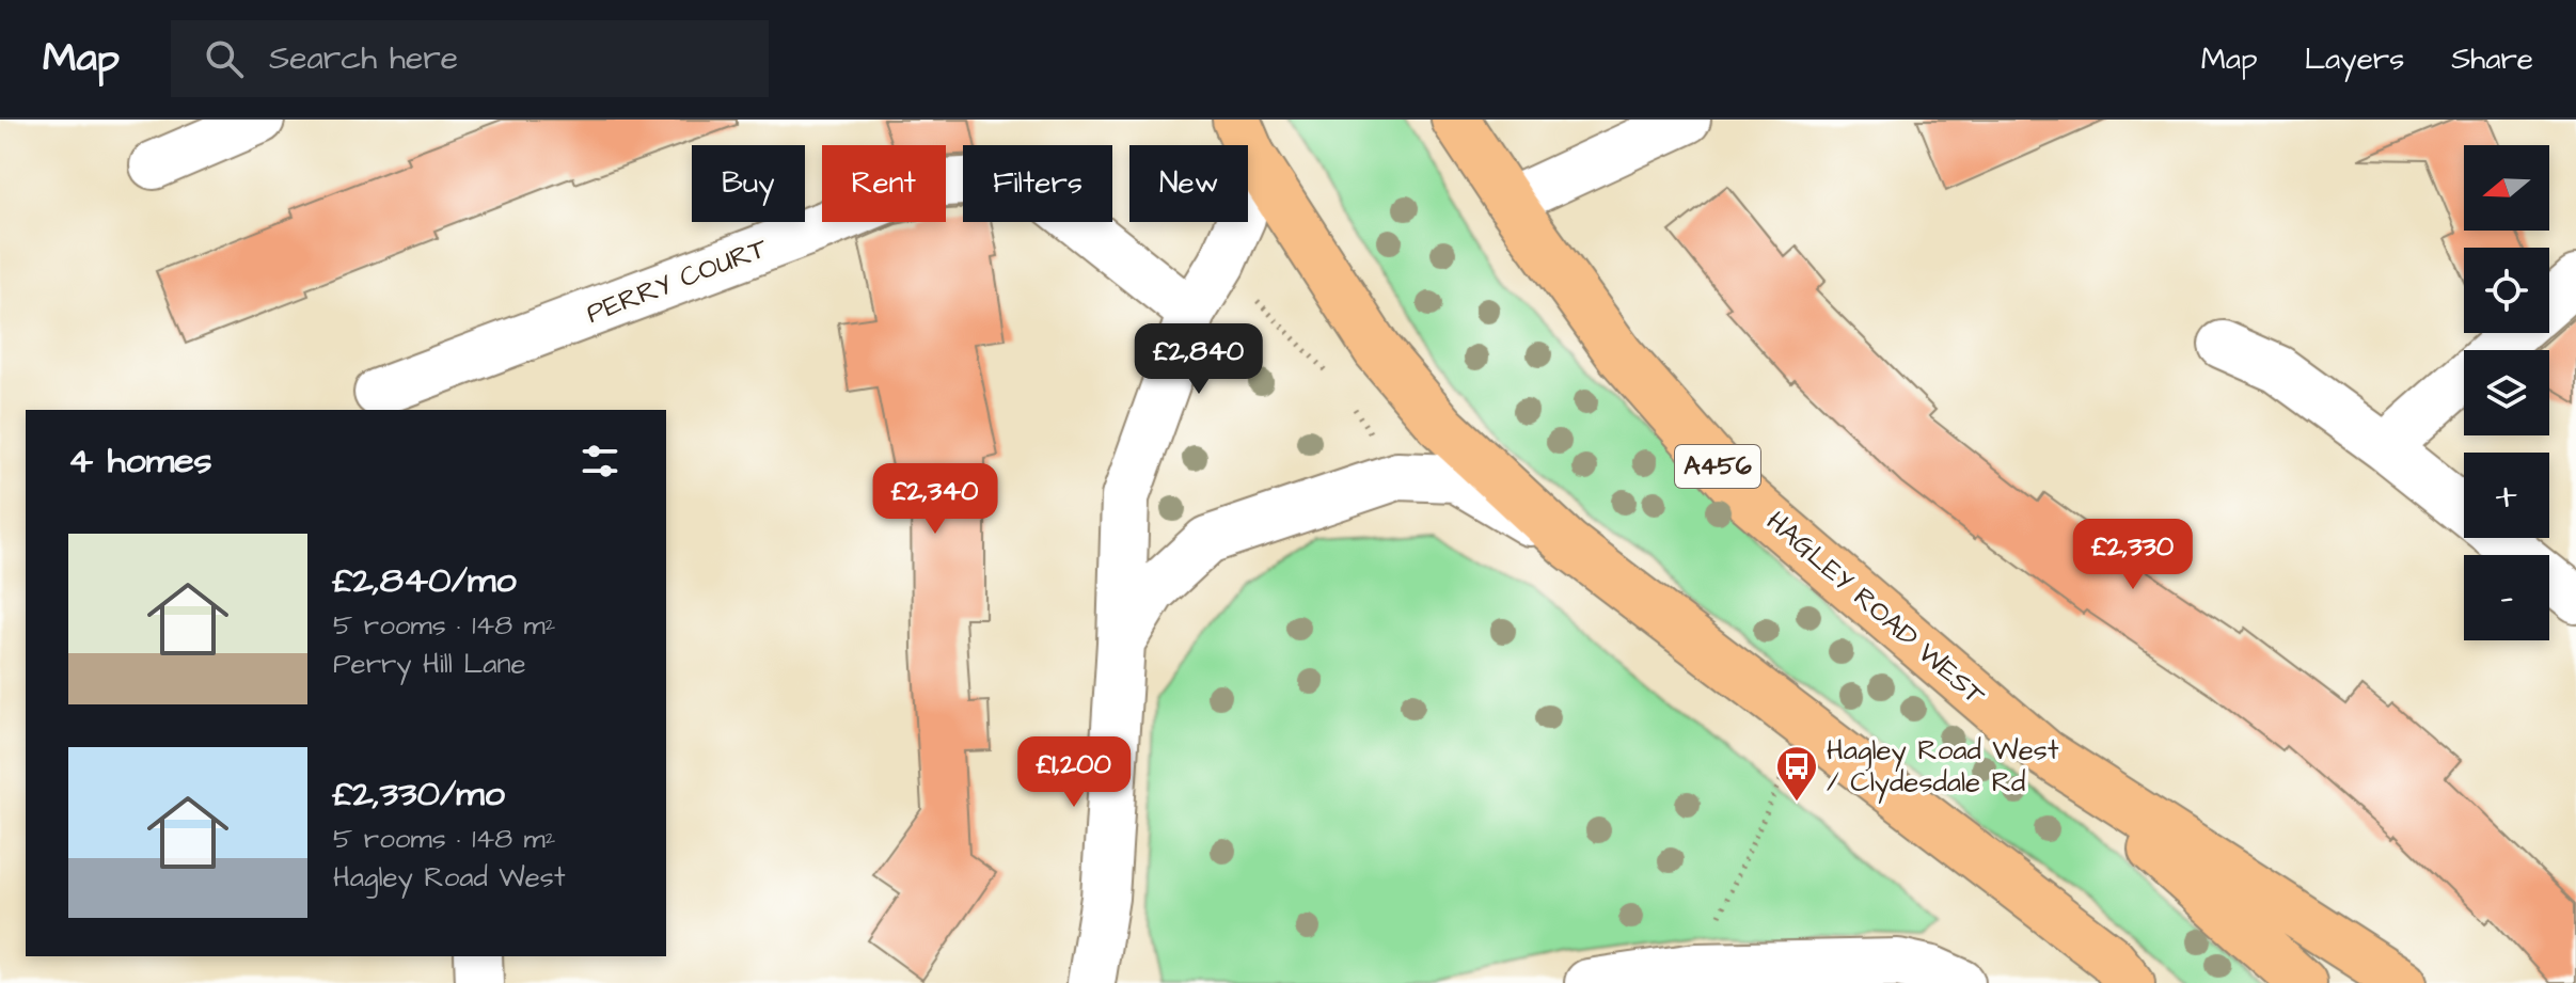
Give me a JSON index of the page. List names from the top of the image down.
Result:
{
  "streets": {
    "highway": ["A456", "HAGLEY ROAD WEST"],
    "street": ["PERRY COURT"]
  },
  "crossings": [
    ["A456", "HAGLEY ROAD WEST"]
  ],
  "places": {
    "bus stop": ["Hagley Road West / Clydesdale Rd"]
  },
  "north": "left",
  "page": {
    "header": "Map",
    "search": "Search here",
    "nav": ["Map", "Layers", "Share"],
    "map_buttons": ["+", "−"],
    "chip": [
      "Buy",
      "Rent",
      "Filters",
      "New"
    ],
    "price": [
      "£2,840",
      "£2,340",
      "£2,330",
      "£1,200"
    ],
    "heading": "4 homes",
    "list": [
      {
        "name": "£2,840/mo",
        "note": "5 rooms · 148 m² · Perry Hill Lane"
      },
      {
        "name": "£2,330/mo",
        "note": "5 rooms · 148 m² · Hagley Road West"
      }
    ]
  }
}
